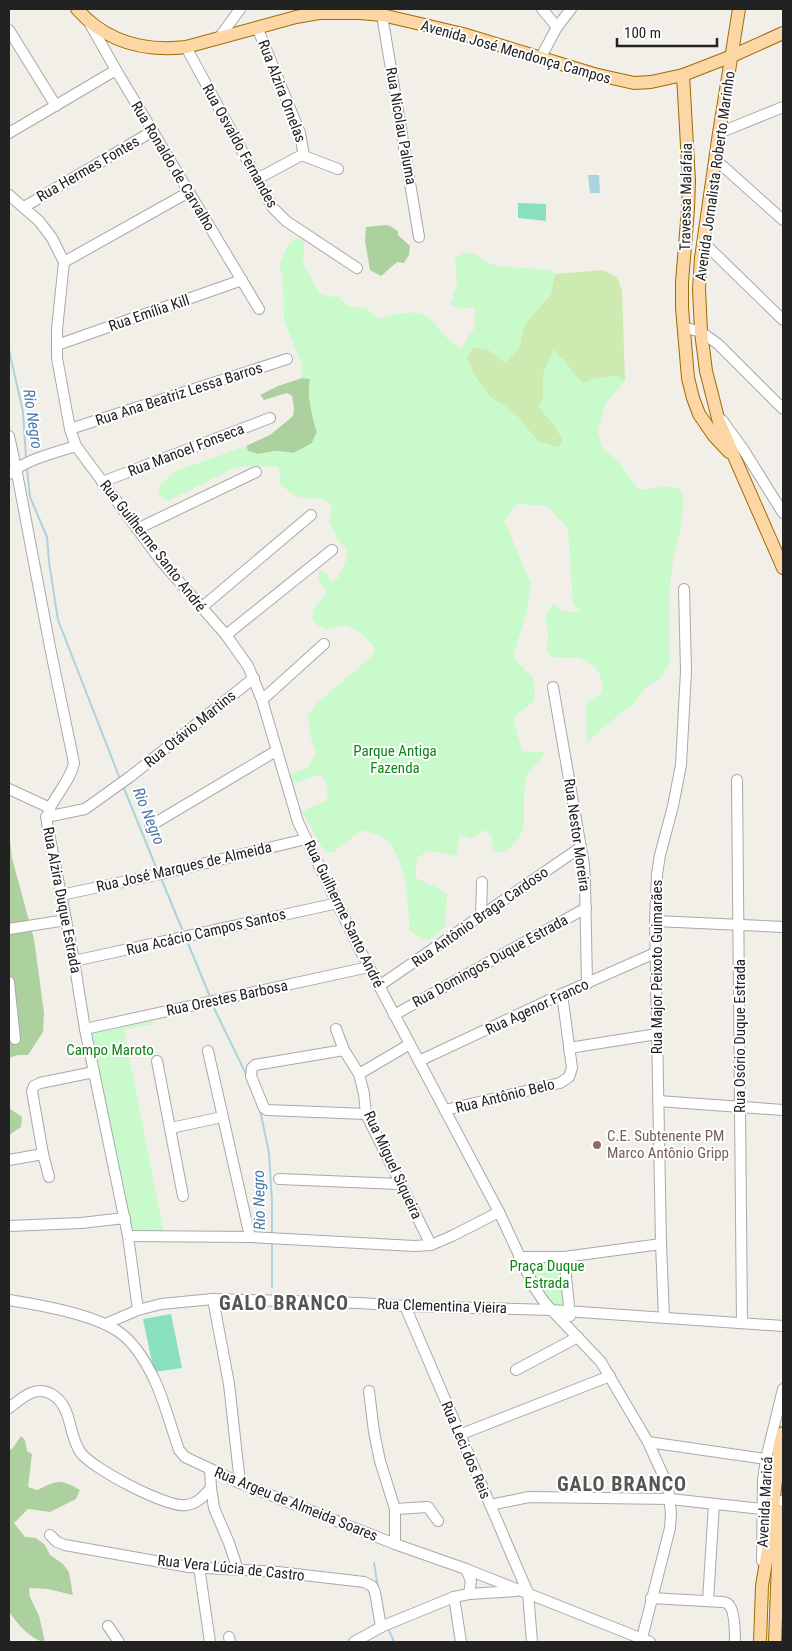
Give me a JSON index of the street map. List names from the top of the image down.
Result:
{
  "streets": {
    "main road": ["Avenida José Mendonça Campos", "Avenida Jornalista Roberto Marinho", "Travessa Malafaia"],
    "street": [
      "Rua Alzira Ornelas",
      "Rua Nicolau Paluma",
      "Rua Osvaldo Fernandes",
      "Rua Ronaldo de Carvalho",
      "Rua Hermes Fontes",
      "Rua Emília Kill",
      "Rua Ana Beatriz Lessa Barros",
      "Rua Manoel Fonseca",
      "Rua Guilherme Santo André",
      "Rua Otávio Martins",
      "Rua Nestor Moreira",
      "Rua José Marques de Almeida",
      "Rua Alzira Duque Estrada",
      "Rua Antônio Braga Cardoso",
      "Rua Acácio Campos Santos",
      "Rua Domingos Duque Estrada",
      "Rua Major Peixoto Guimarães",
      "Rua Orestes Barbosa",
      "Rua Agenor Franco",
      "Rua Osório Duque Estrada",
      "Rua Antônio Belo",
      "Rua Miguel Siqueira",
      "Rua Clementina Vieira",
      "Rua Leci dos Reis",
      "Avenida Maricá",
      "Rua Argeu de Almeida Soares",
      "Rua Vera Lúcia de Castro"
    ]
  },
  "crossings": [
    ["Avenida José Mendonça Campos", "Rua Alzira Ornelas"],
    ["Avenida José Mendonça Campos", "Rua Nicolau Paluma"],
    ["Avenida José Mendonça Campos", "Rua Osvaldo Fernandes"],
    ["Avenida José Mendonça Campos", "Rua Ronaldo de Carvalho"],
    ["Avenida José Mendonça Campos", "Avenida Jornalista Roberto Marinho"],
    ["Avenida José Mendonça Campos", "Travessa Malafaia"],
    ["Rua Alzira Ornelas", "Rua Osvaldo Fernandes"],
    ["Rua Ronaldo de Carvalho", "Rua Hermes Fontes"],
    ["Rua Ronaldo de Carvalho", "Rua Emília Kill"],
    ["Avenida Jornalista Roberto Marinho", "Travessa Malafaia"],
    ["Rua Emília Kill", "Rua Guilherme Santo André"],
    ["Rua Ana Beatriz Lessa Barros", "Rua Guilherme Santo André"],
    ["Rua Manoel Fonseca", "Rua Guilherme Santo André"],
    ["Rua Guilherme Santo André", "Rua Otávio Martins"],
    ["Rua Guilherme Santo André", "Rua José Marques de Almeida"],
    ["Rua Guilherme Santo André", "Rua Antônio Braga Cardoso"],
    ["Rua Guilherme Santo André", "Rua Acácio Campos Santos"],
    ["Rua Guilherme Santo André", "Rua Domingos Duque Estrada"],
    ["Rua Guilherme Santo André", "Rua Orestes Barbosa"],
    ["Rua Guilherme Santo André", "Rua Agenor Franco"],
    ["Rua Guilherme Santo André", "Rua Antônio Belo"],
    ["Rua Guilherme Santo André", "Rua Clementina Vieira"],
    ["Rua Guilherme Santo André", "Rua Argeu de Almeida Soares"],
    ["Rua Otávio Martins", "Rua Alzira Duque Estrada"],
    ["Rua Nestor Moreira", "Rua Antônio Braga Cardoso"],
    ["Rua Nestor Moreira", "Rua Domingos Duque Estrada"],
    ["Rua Nestor Moreira", "Rua Agenor Franco"],
    ["Rua José Marques de Almeida", "Rua Alzira Duque Estrada"],
    ["Rua Alzira Duque Estrada", "Rua Acácio Campos Santos"],
    ["Rua Alzira Duque Estrada", "Rua Orestes Barbosa"],
    ["Rua Alzira Duque Estrada", "Rua Clementina Vieira"],
    ["Rua Major Peixoto Guimarães", "Rua Agenor Franco"],
    ["Rua Major Peixoto Guimarães", "Rua Clementina Vieira"],
    ["Rua Agenor Franco", "Rua Antônio Belo"],
    ["Rua Osório Duque Estrada", "Rua Clementina Vieira"],
    ["Rua Clementina Vieira", "Rua Leci dos Reis"],
    ["Rua Clementina Vieira", "Rua Argeu de Almeida Soares"],
    ["Rua Leci dos Reis", "Rua Argeu de Almeida Soares"]
  ],
  "districts": ["GALO BRANCO", "GALO BRANCO"],
  "water": ["Rio Negro"],
  "parks": ["Parque Antiga Fazenda", "Campo Maroto", "Praça Duque Estrada"],
  "places": ["C.E. Subtenente PM Marco Antônio Gripp"],
  "scale_bar": "100 m"
}
